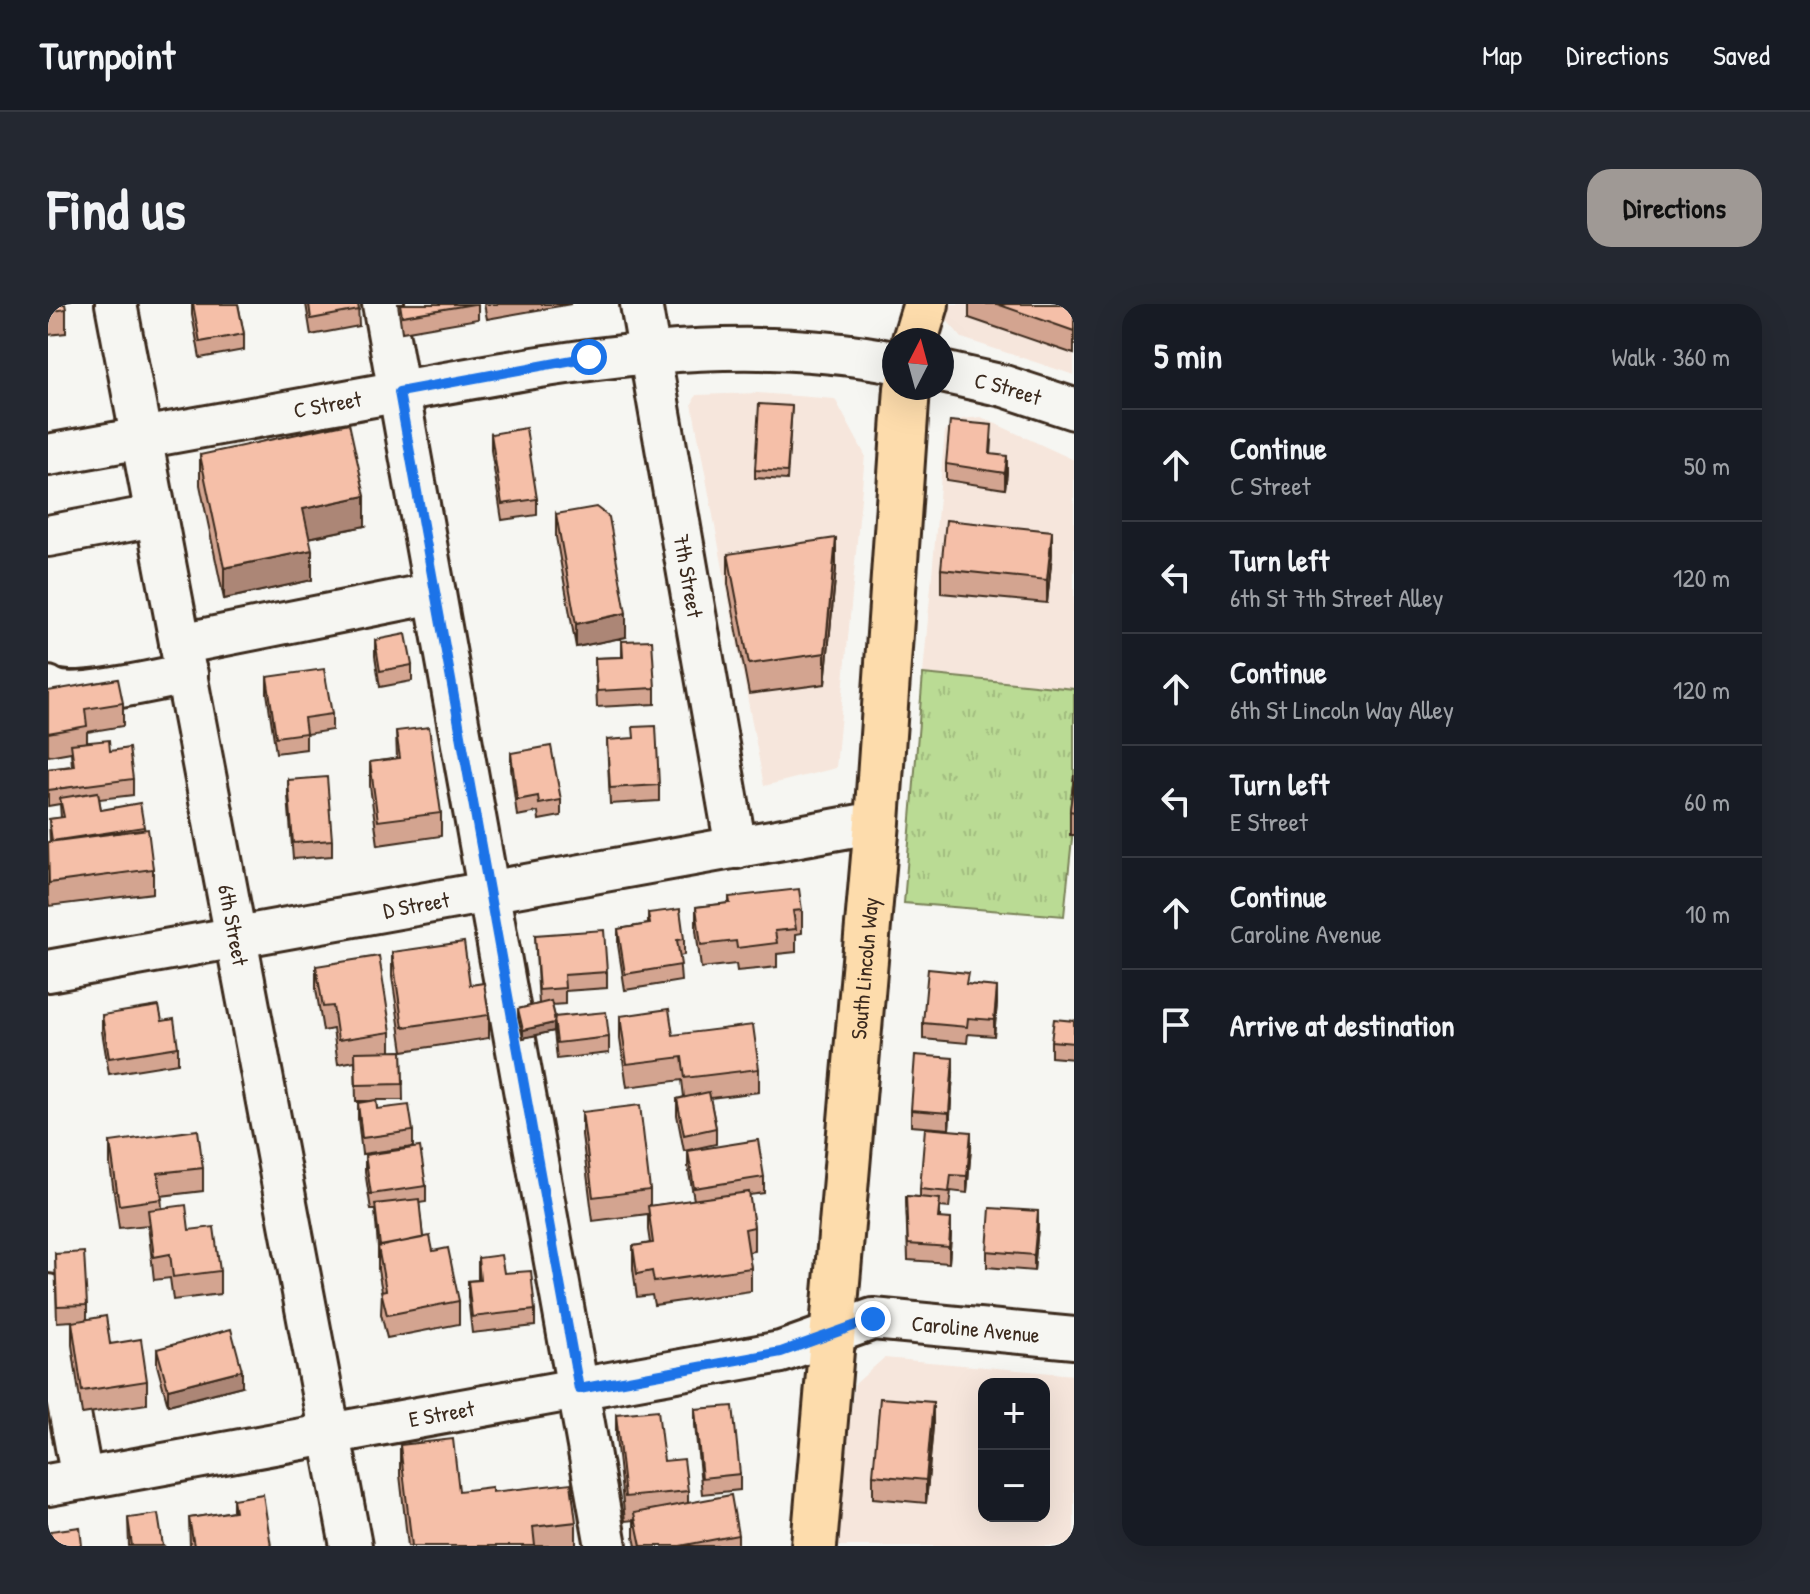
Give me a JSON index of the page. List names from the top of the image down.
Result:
{
  "streets": {
    "main road": ["South Lincoln Way"],
    "street": [
      "C Street",
      "7th Street",
      "D Street",
      "6th Street",
      "Caroline Avenue",
      "E Street"
    ]
  },
  "crossings": [
    ["C Street", "7th Street"],
    ["C Street", "6th Street"],
    ["7th Street", "D Street"],
    ["D Street", "6th Street"],
    ["D Street", "South Lincoln Way"],
    ["6th Street", "E Street"],
    ["South Lincoln Way", "Caroline Avenue"],
    ["South Lincoln Way", "E Street"],
    ["Caroline Avenue", "E Street"]
  ],
  "north": "top",
  "page": {
    "header": "Turnpoint",
    "nav": ["Map", "Directions", "Saved"],
    "buttons": "Directions",
    "title": "Find us",
    "heading": ["5 min", "Walk · 360 m"],
    "list": [
      ["Continue", "C Street", "50 m"],
      ["Turn left", "6th St 7th Street Alley", "120 m"],
      ["Continue", "6th St Lincoln Way Alley", "120 m"],
      ["Turn left", "E Street", "60 m"],
      ["Continue", "Caroline Avenue", "10 m"],
      "Arrive at destination"
    ],
    "map_buttons": ["+", "−"]
  }
}
